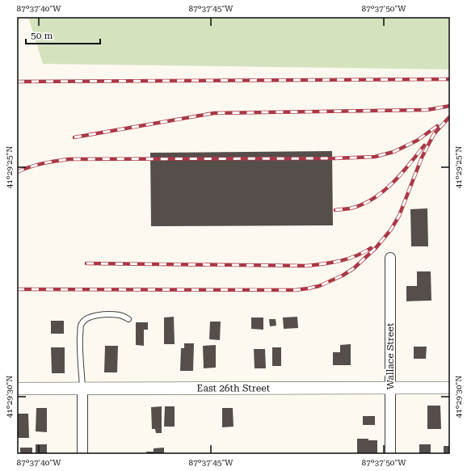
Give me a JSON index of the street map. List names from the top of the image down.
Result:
{
  "streets": {
    "street": ["Wallace Street", "East 26th Street"]
  },
  "crossings": [
    ["Wallace Street", "East 26th Street"]
  ],
  "scale_bar": "50 m",
  "coordinates": [
    "87°37'40\"W",
    "87°37'45\"W",
    "87°37'50\"W",
    "41°29'25\"N",
    "41°29'30\"N"
  ]
}
